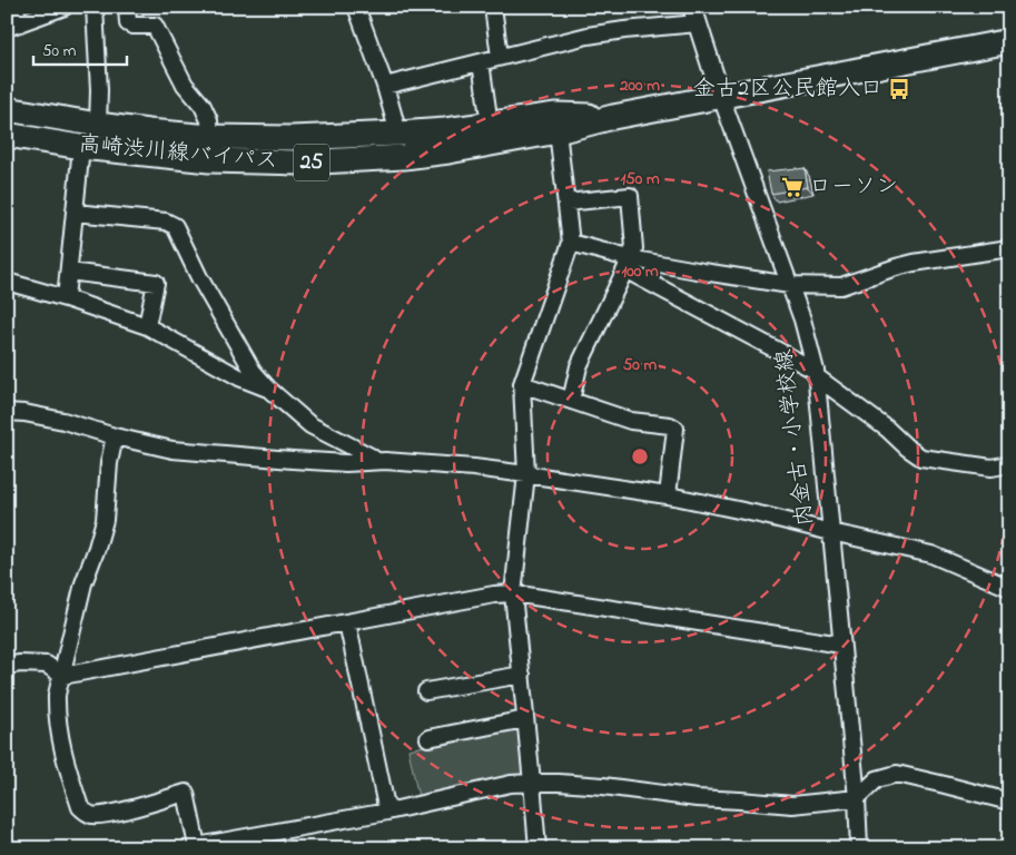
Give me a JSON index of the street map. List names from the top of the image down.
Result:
{
  "streets": {
    "main road": ["高崎渋川線バイパス", "25"],
    "street": ["内金古・小学校線"]
  },
  "crossings": [
    ["高崎渋川線バイパス", "内金古・小学校線"]
  ],
  "places": {
    "bus stop": ["金古2区公民館入口"],
    "supermarket": ["ローソン"]
  },
  "scale_bar": "50 m",
  "rings": [
    "200 m",
    "150 m",
    "100 m",
    "50 m"
  ]
}
